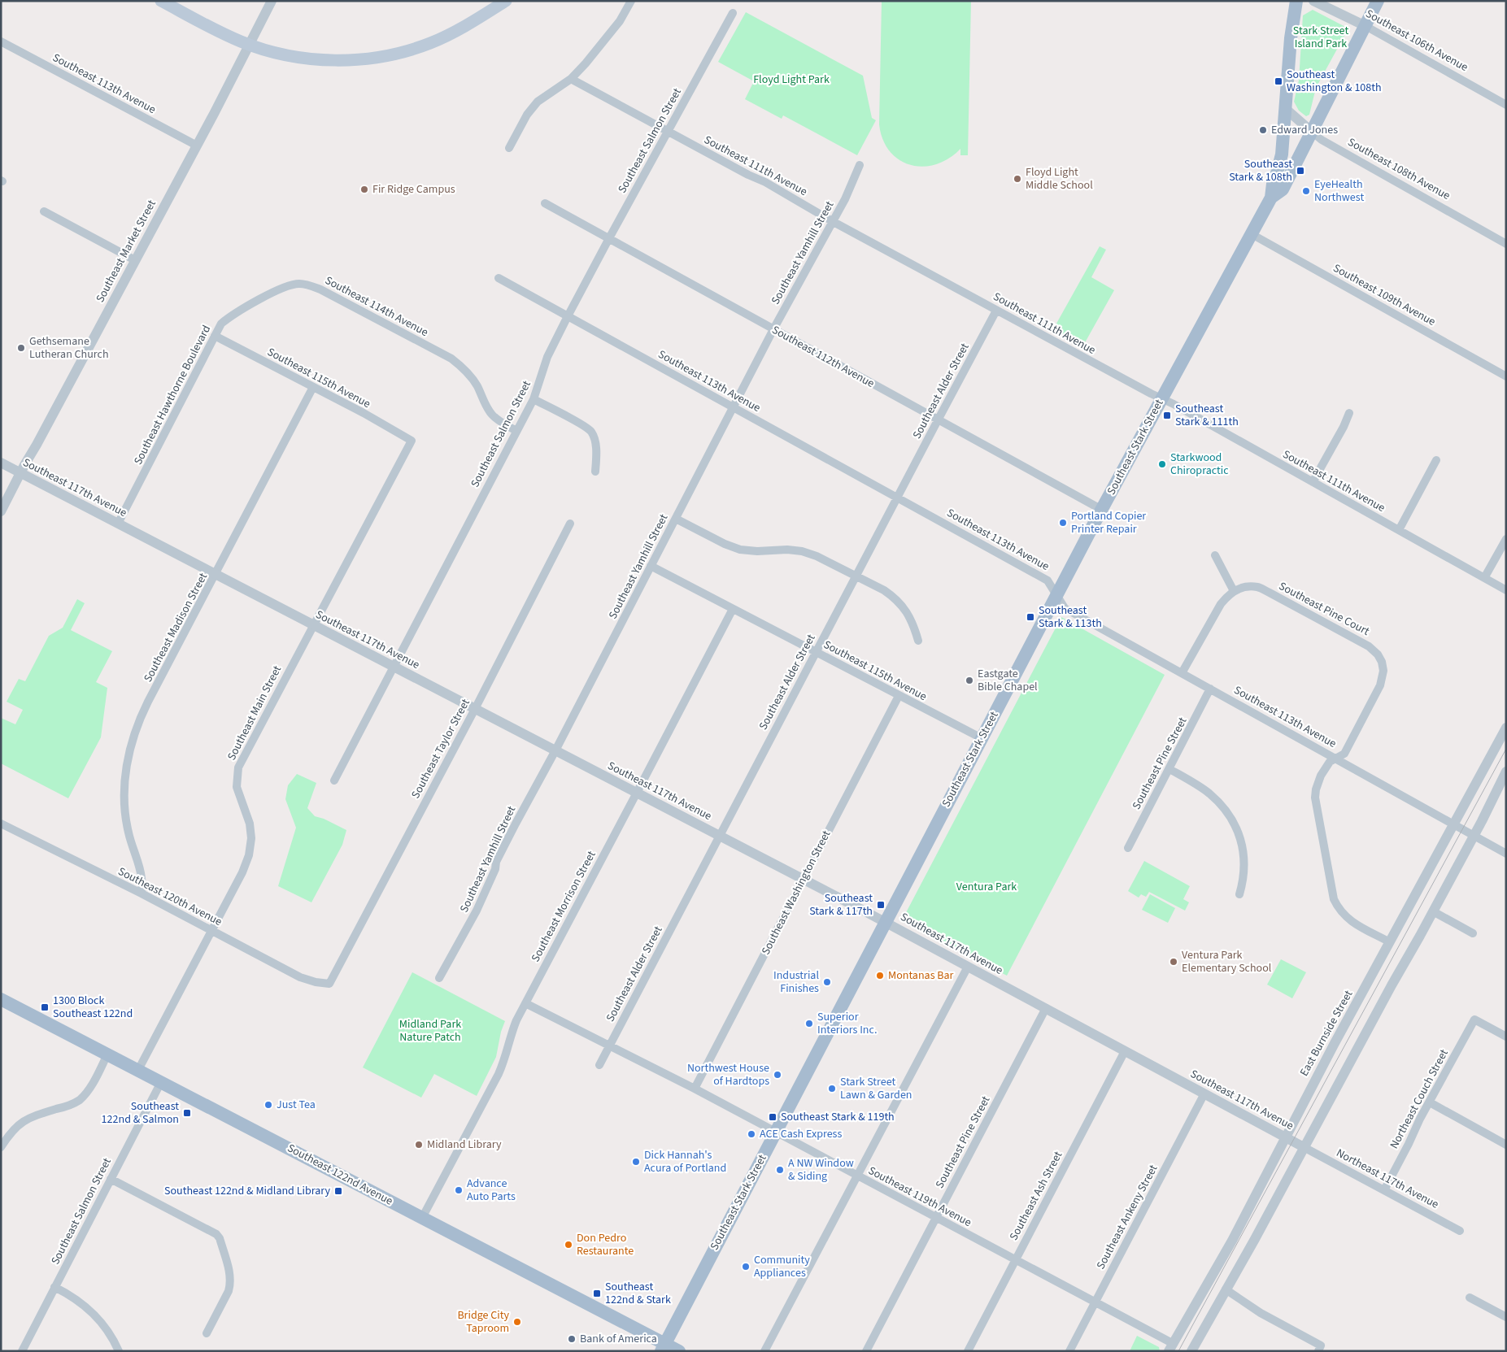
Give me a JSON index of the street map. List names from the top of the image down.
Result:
{
  "streets": {
    "main road": ["Southeast Stark Street", "Southeast 122nd Avenue"],
    "street": [
      "Southeast 106th Avenue",
      "Southeast 113th Avenue",
      "Southeast Salmon Street",
      "Southeast 111th Avenue",
      "Southeast 108th Avenue",
      "Southeast Market Street",
      "Southeast Yamhill Street",
      "Southeast 109th Avenue",
      "Southeast 114th Avenue",
      "Southeast 112th Avenue",
      "Southeast 115th Avenue",
      "Southeast Alder Street",
      "Southeast Hawthorne Boulevard",
      "Southeast 117th Avenue",
      "Southeast Pine Court",
      "Southeast Madison Street",
      "Southeast Main Street",
      "Southeast Taylor Street",
      "Southeast Pine Street",
      "Southeast Washington Street",
      "Southeast 120th Avenue",
      "Southeast Morrison Street",
      "East Burnside Street",
      "Northeast Couch Street",
      "Northeast 117th Avenue",
      "Southeast Ash Street",
      "Southeast 119th Avenue",
      "Southeast Ankeny Street"
    ]
  },
  "crossings": [
    ["Southeast 106th Avenue", "Southeast Stark Street"],
    ["Southeast 113th Avenue", "Southeast Salmon Street"],
    ["Southeast 113th Avenue", "Southeast Market Street"],
    ["Southeast 113th Avenue", "Southeast Yamhill Street"],
    ["Southeast 113th Avenue", "Southeast Alder Street"],
    ["Southeast 113th Avenue", "Southeast Stark Street"],
    ["Southeast 113th Avenue", "Southeast Pine Court"],
    ["Southeast 113th Avenue", "Southeast Pine Street"],
    ["Southeast 113th Avenue", "East Burnside Street"],
    ["Southeast Salmon Street", "Southeast 111th Avenue"],
    ["Southeast Salmon Street", "Southeast 114th Avenue"],
    ["Southeast Salmon Street", "Southeast 112th Avenue"],
    ["Southeast Salmon Street", "Southeast 117th Avenue"],
    ["Southeast Salmon Street", "Southeast 122nd Avenue"],
    ["Southeast 111th Avenue", "Southeast Yamhill Street"],
    ["Southeast 111th Avenue", "Southeast Alder Street"],
    ["Southeast 111th Avenue", "Southeast Stark Street"],
    ["Southeast 108th Avenue", "Southeast Stark Street"],
    ["Southeast Market Street", "Southeast 117th Avenue"],
    ["Southeast Yamhill Street", "Southeast 112th Avenue"],
    ["Southeast Yamhill Street", "Southeast 115th Avenue"],
    ["Southeast Yamhill Street", "Southeast 117th Avenue"],
    ["Southeast 109th Avenue", "Southeast Stark Street"],
    ["Southeast 114th Avenue", "Southeast Hawthorne Boulevard"],
    ["Southeast 112th Avenue", "Southeast Alder Street"],
    ["Southeast 112th Avenue", "Southeast Stark Street"],
    ["Southeast 115th Avenue", "Southeast Alder Street"],
    ["Southeast 115th Avenue", "Southeast Hawthorne Boulevard"],
    ["Southeast 115th Avenue", "Southeast Stark Street"],
    ["Southeast 115th Avenue", "Southeast Madison Street"],
    ["Southeast 115th Avenue", "Southeast Main Street"],
    ["Southeast 115th Avenue", "Southeast Washington Street"],
    ["Southeast 115th Avenue", "Southeast Morrison Street"],
    ["Southeast Alder Street", "Southeast 117th Avenue"],
    ["Southeast Alder Street", "Southeast 119th Avenue"],
    ["Southeast Hawthorne Boulevard", "Southeast 117th Avenue"],
    ["Southeast Stark Street", "Southeast 117th Avenue"],
    ["Southeast Stark Street", "Southeast 122nd Avenue"],
    ["Southeast Stark Street", "Southeast 119th Avenue"],
    ["Southeast 117th Avenue", "Southeast Madison Street"],
    ["Southeast 117th Avenue", "Southeast Main Street"],
    ["Southeast 117th Avenue", "Southeast Taylor Street"],
    ["Southeast 117th Avenue", "Southeast Pine Street"],
    ["Southeast 117th Avenue", "Southeast Washington Street"],
    ["Southeast 117th Avenue", "Southeast Morrison Street"],
    ["Southeast 117th Avenue", "East Burnside Street"],
    ["Southeast 117th Avenue", "Northeast 117th Avenue"],
    ["Southeast 117th Avenue", "Southeast Ash Street"],
    ["Southeast 117th Avenue", "Southeast Ankeny Street"],
    ["Southeast Pine Court", "East Burnside Street"],
    ["Southeast Madison Street", "Southeast 120th Avenue"],
    ["Southeast Main Street", "Southeast 120th Avenue"],
    ["Southeast Main Street", "Southeast 122nd Avenue"],
    ["Southeast Taylor Street", "Southeast 120th Avenue"],
    ["Southeast Pine Street", "Southeast 119th Avenue"],
    ["Southeast Washington Street", "Southeast 119th Avenue"],
    ["Southeast Morrison Street", "Southeast 122nd Avenue"],
    ["Southeast Morrison Street", "Southeast 119th Avenue"],
    ["East Burnside Street", "Southeast 119th Avenue"],
    ["Northeast Couch Street", "Northeast 117th Avenue"],
    ["Southeast Ash Street", "Southeast 119th Avenue"],
    ["Southeast 119th Avenue", "Southeast Ankeny Street"]
  ],
  "parks": [
    "Stark Street Island Park",
    "Floyd Light Park",
    "Ventura Park",
    "Midland Park Nature Patch"
  ],
  "places": {
    "transit": [
      "Southeast Washington & 108th",
      "Southeast Stark & 108th",
      "Southeast Stark & 111th",
      "Southeast Stark & 113th",
      "Southeast Stark & 117th",
      "1300 Block Southeast 122nd",
      "Southeast 122nd & Salmon",
      "Southeast Stark & 119th",
      "Southeast 122nd & Midland Library",
      "Southeast 122nd & Stark"
    ],
    "other": [
      "Edward Jones",
      "Floyd Light Middle School",
      "Fir Ridge Campus",
      "EyeHealth Northwest",
      "Gethsemane Lutheran Church",
      "Starkwood Chiropractic",
      "Portland Copier Printer Repair",
      "Eastgate Bible Chapel",
      "Ventura Park Elementary School",
      "Montanas Bar",
      "Industrial Finishes",
      "Superior Interiors Inc.",
      "Northwest House of Hardtops",
      "Stark Street Lawn & Garden",
      "Just Tea",
      "ACE Cash Express",
      "Midland Library",
      "Dick Hannah's Acura of Portland",
      "A NW Window & Siding",
      "Advance Auto Parts",
      "Don Pedro Restaurante",
      "Community Appliances",
      "Bridge City Taproom",
      "Bank of America"
    ]
  }
}
